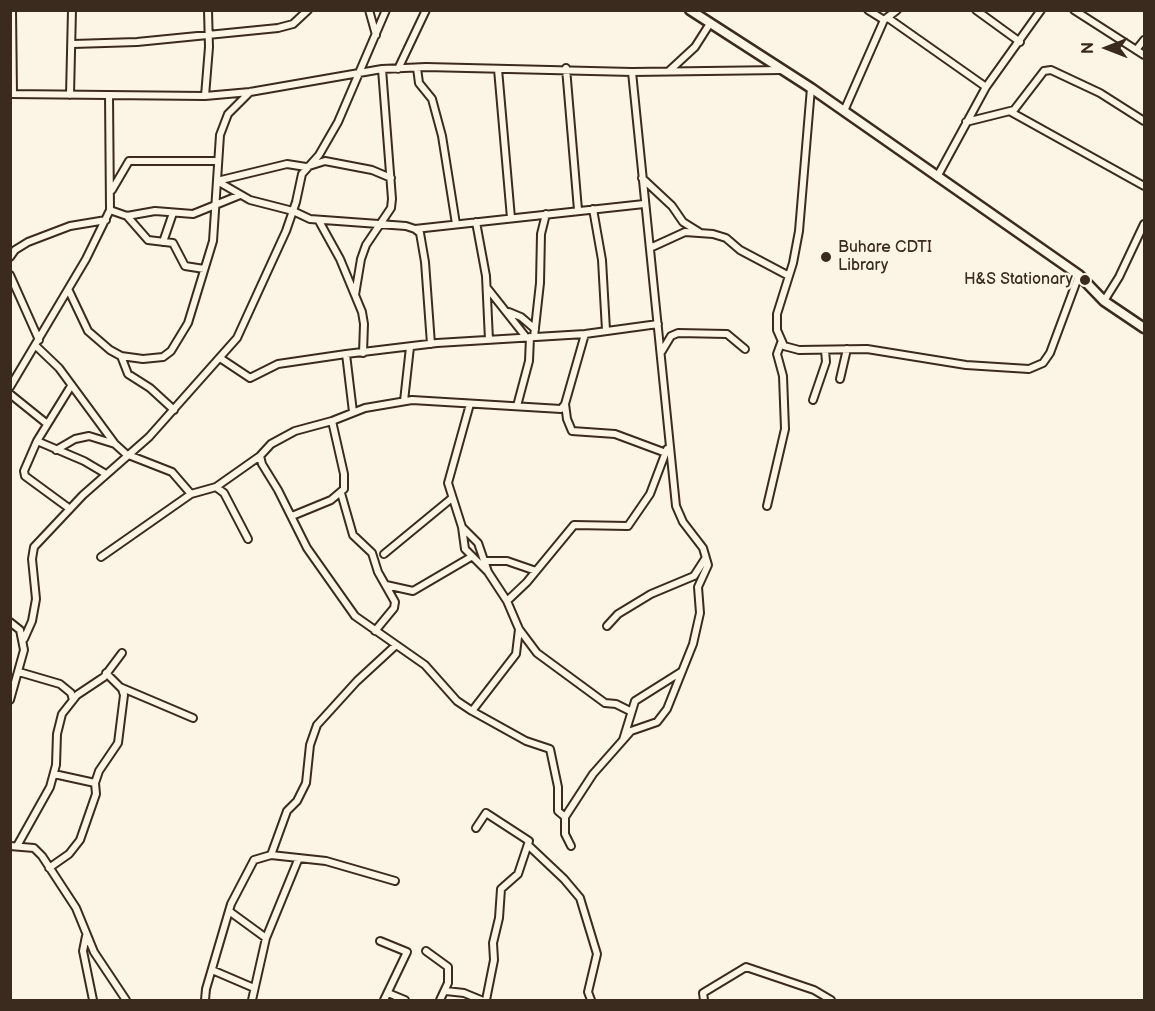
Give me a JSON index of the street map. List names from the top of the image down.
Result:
{
  "places": ["Buhare CDTI Library", "H&S Stationary"],
  "north": "left"
}
